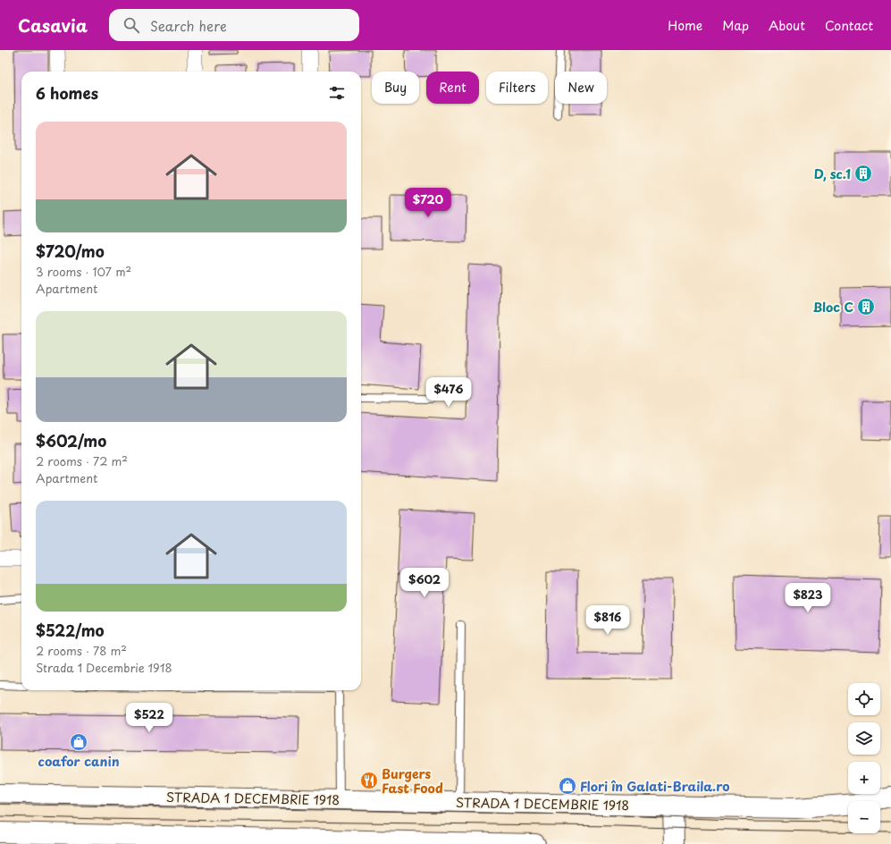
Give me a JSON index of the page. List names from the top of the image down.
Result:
{
  "streets": {
    "main road": ["STRADA 1 DECEMBRIE 1918"]
  },
  "places": {
    "building": ["D, sc.1", "Bloc C"],
    "shop": ["coafor canin", "Flori în Galati-Braila.ro"],
    "restaurant": ["Burgers Fast Food"]
  },
  "page": {
    "header": "Casavia",
    "search": "Search here",
    "nav": [
      "Home",
      "Map",
      "About",
      "Contact"
    ],
    "chip": [
      "Buy",
      "Rent",
      "Filters",
      "New"
    ],
    "heading": "6 homes",
    "list": [
      {
        "name": "$720/mo",
        "note": "3 rooms · 107 m² · Apartment"
      },
      {
        "name": "$602/mo",
        "note": "2 rooms · 72 m² · Apartment"
      },
      {
        "name": "$522/mo",
        "note": "2 rooms · 78 m² · Strada 1 Decembrie 1918"
      }
    ],
    "price": [
      "$720",
      "$476",
      "$602",
      "$823",
      "$816",
      "$522"
    ],
    "map_buttons": ["+", "−"]
  }
}
